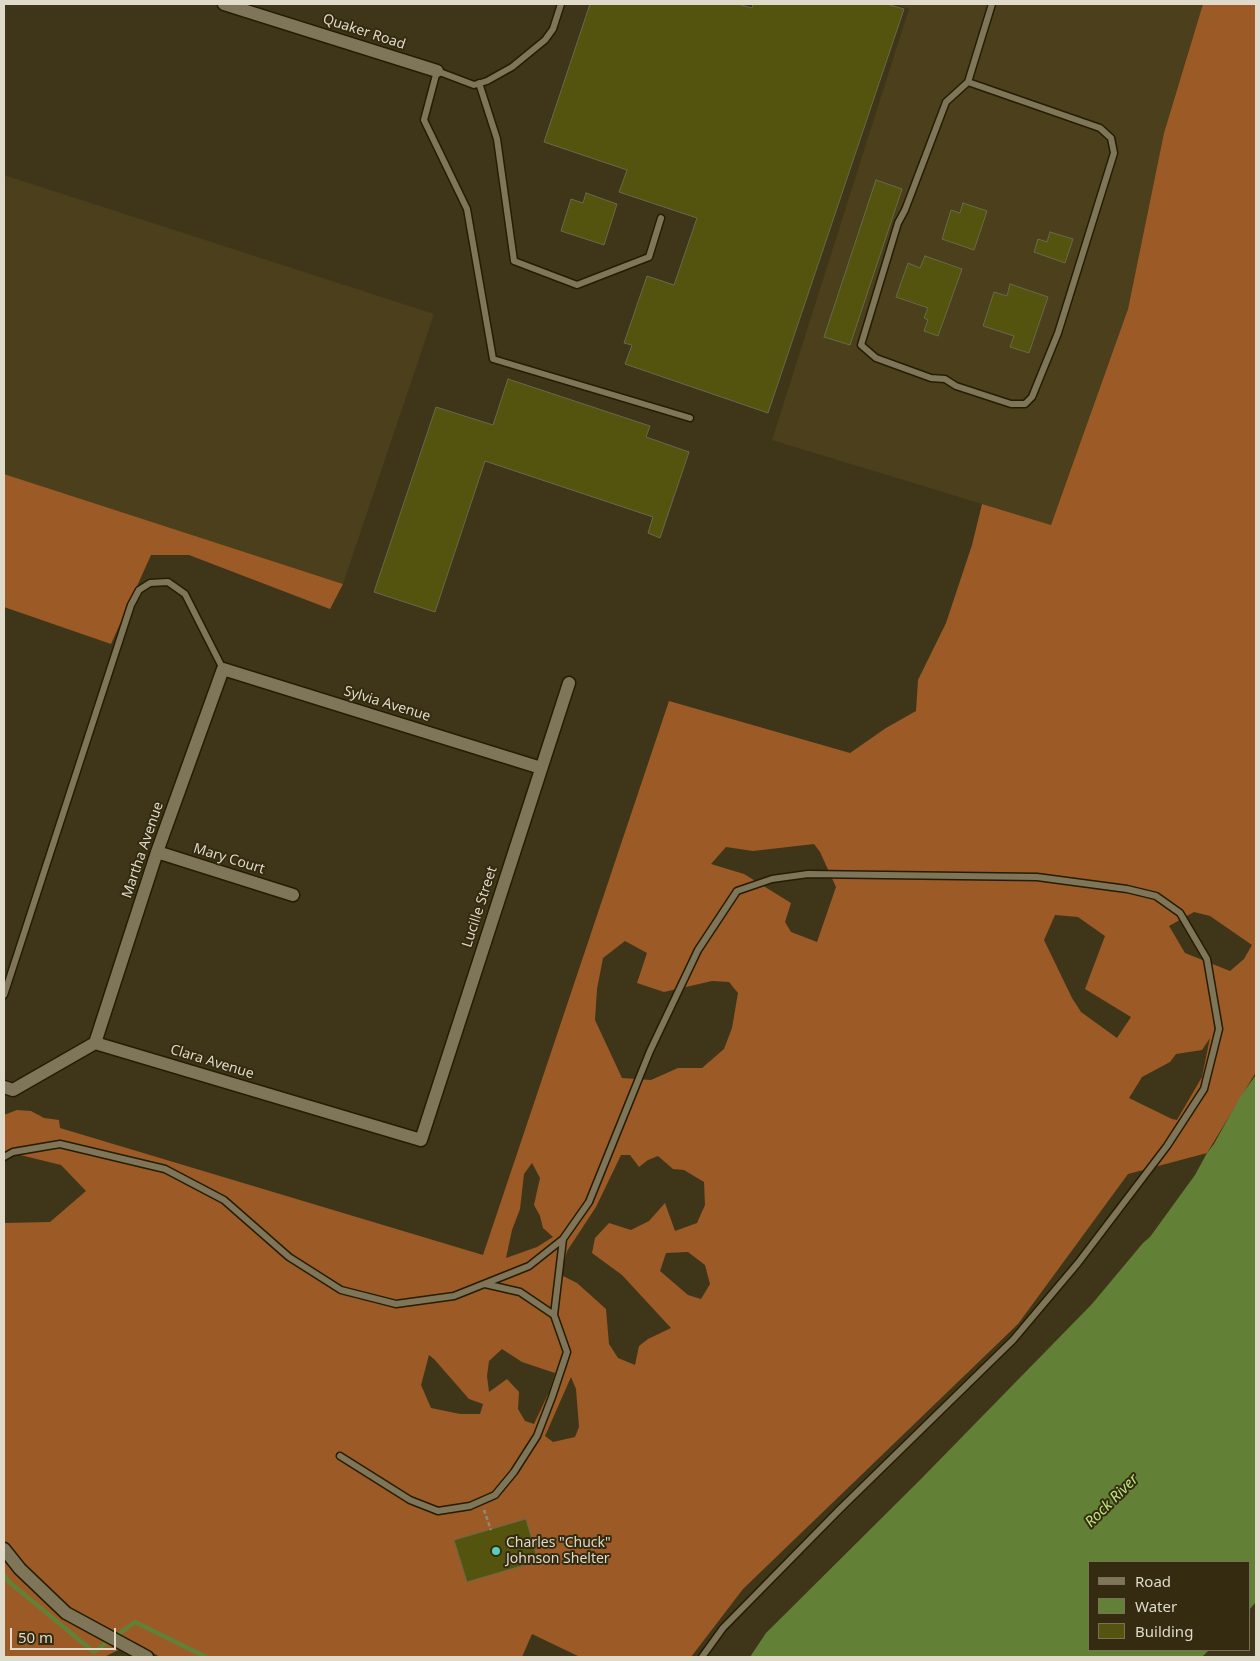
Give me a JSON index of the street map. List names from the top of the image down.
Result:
{
  "streets": {
    "street": [
      "Quaker Road",
      "Sylvia Avenue",
      "Martha Avenue",
      "Mary Court",
      "Lucille Street",
      "Clara Avenue"
    ]
  },
  "crossings": [
    ["Sylvia Avenue", "Martha Avenue"],
    ["Sylvia Avenue", "Lucille Street"],
    ["Martha Avenue", "Mary Court"],
    ["Martha Avenue", "Clara Avenue"],
    ["Lucille Street", "Clara Avenue"]
  ],
  "water": ["Rock River"],
  "places": ["Charles \"Chuck\" Johnson Shelter"],
  "legend": ["Road", "Water", "Building"],
  "scale_bar": "50 m"
}
